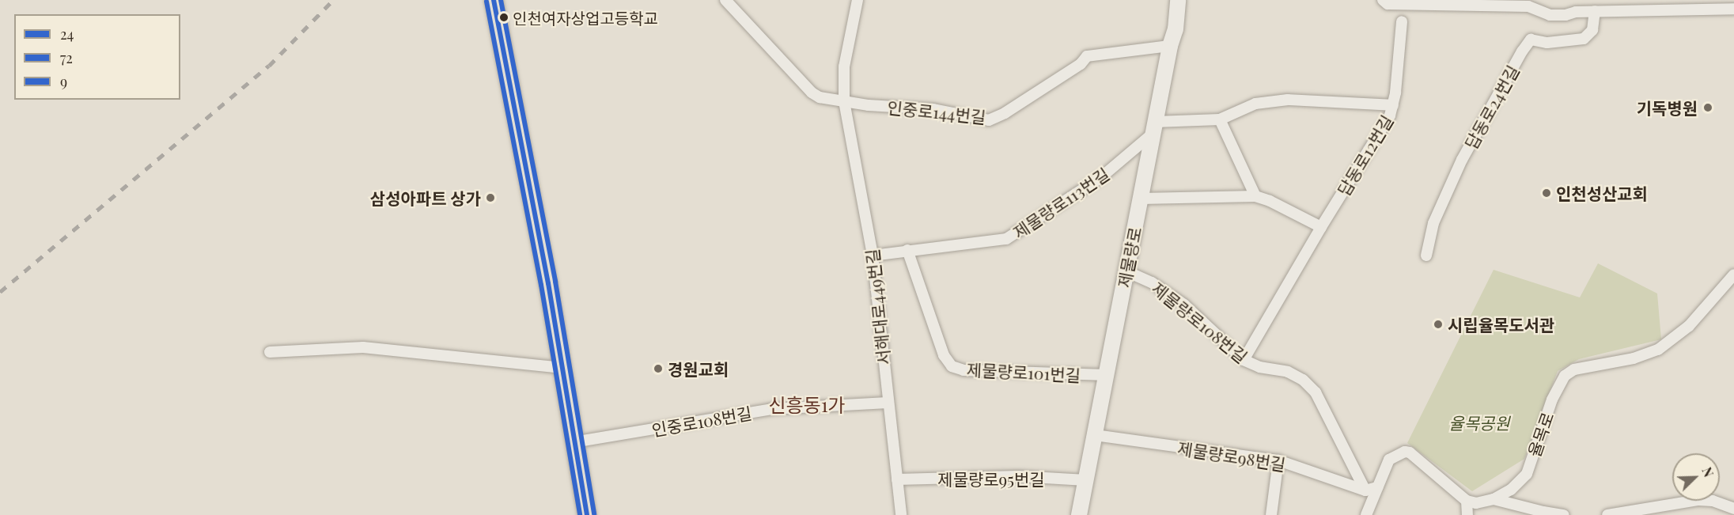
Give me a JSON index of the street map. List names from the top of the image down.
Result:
{
  "streets": {
    "main road": ["제물량로"],
    "street": [
      "답동로24번길",
      "인중로144번길",
      "답동로12번길",
      "제물량로113번길",
      "서해대로449번길",
      "제물량로108번길",
      "제물량로101번길",
      "인중로108번길",
      "율목로",
      "제물량로98번길",
      "제물량로95번길"
    ]
  },
  "crossings": [
    ["인중로144번길", "제물량로"],
    ["인중로144번길", "서해대로449번길"],
    ["답동로12번길", "제물량로108번길"],
    ["제물량로113번길", "제물량로"],
    ["제물량로113번길", "서해대로449번길"],
    ["제물량로113번길", "제물량로101번길"],
    ["제물량로", "제물량로108번길"],
    ["제물량로", "제물량로101번길"],
    ["제물량로", "제물량로98번길"],
    ["제물량로", "제물량로95번길"],
    ["서해대로449번길", "인중로108번길"],
    ["서해대로449번길", "제물량로95번길"],
    ["제물량로108번길", "제물량로98번길"]
  ],
  "districts": ["신흥동1가"],
  "parks": ["율목공원"],
  "places": [
    "인천여자상업고등학교",
    "기독병원",
    "인천성산교회",
    "삼성아파트 상가",
    "시립율목도서관",
    "경원교회"
  ],
  "lines": ["transit line 24", "transit line 9", "transit line 72"],
  "legend": ["24", "72", "9"],
  "north": "top right"
}
